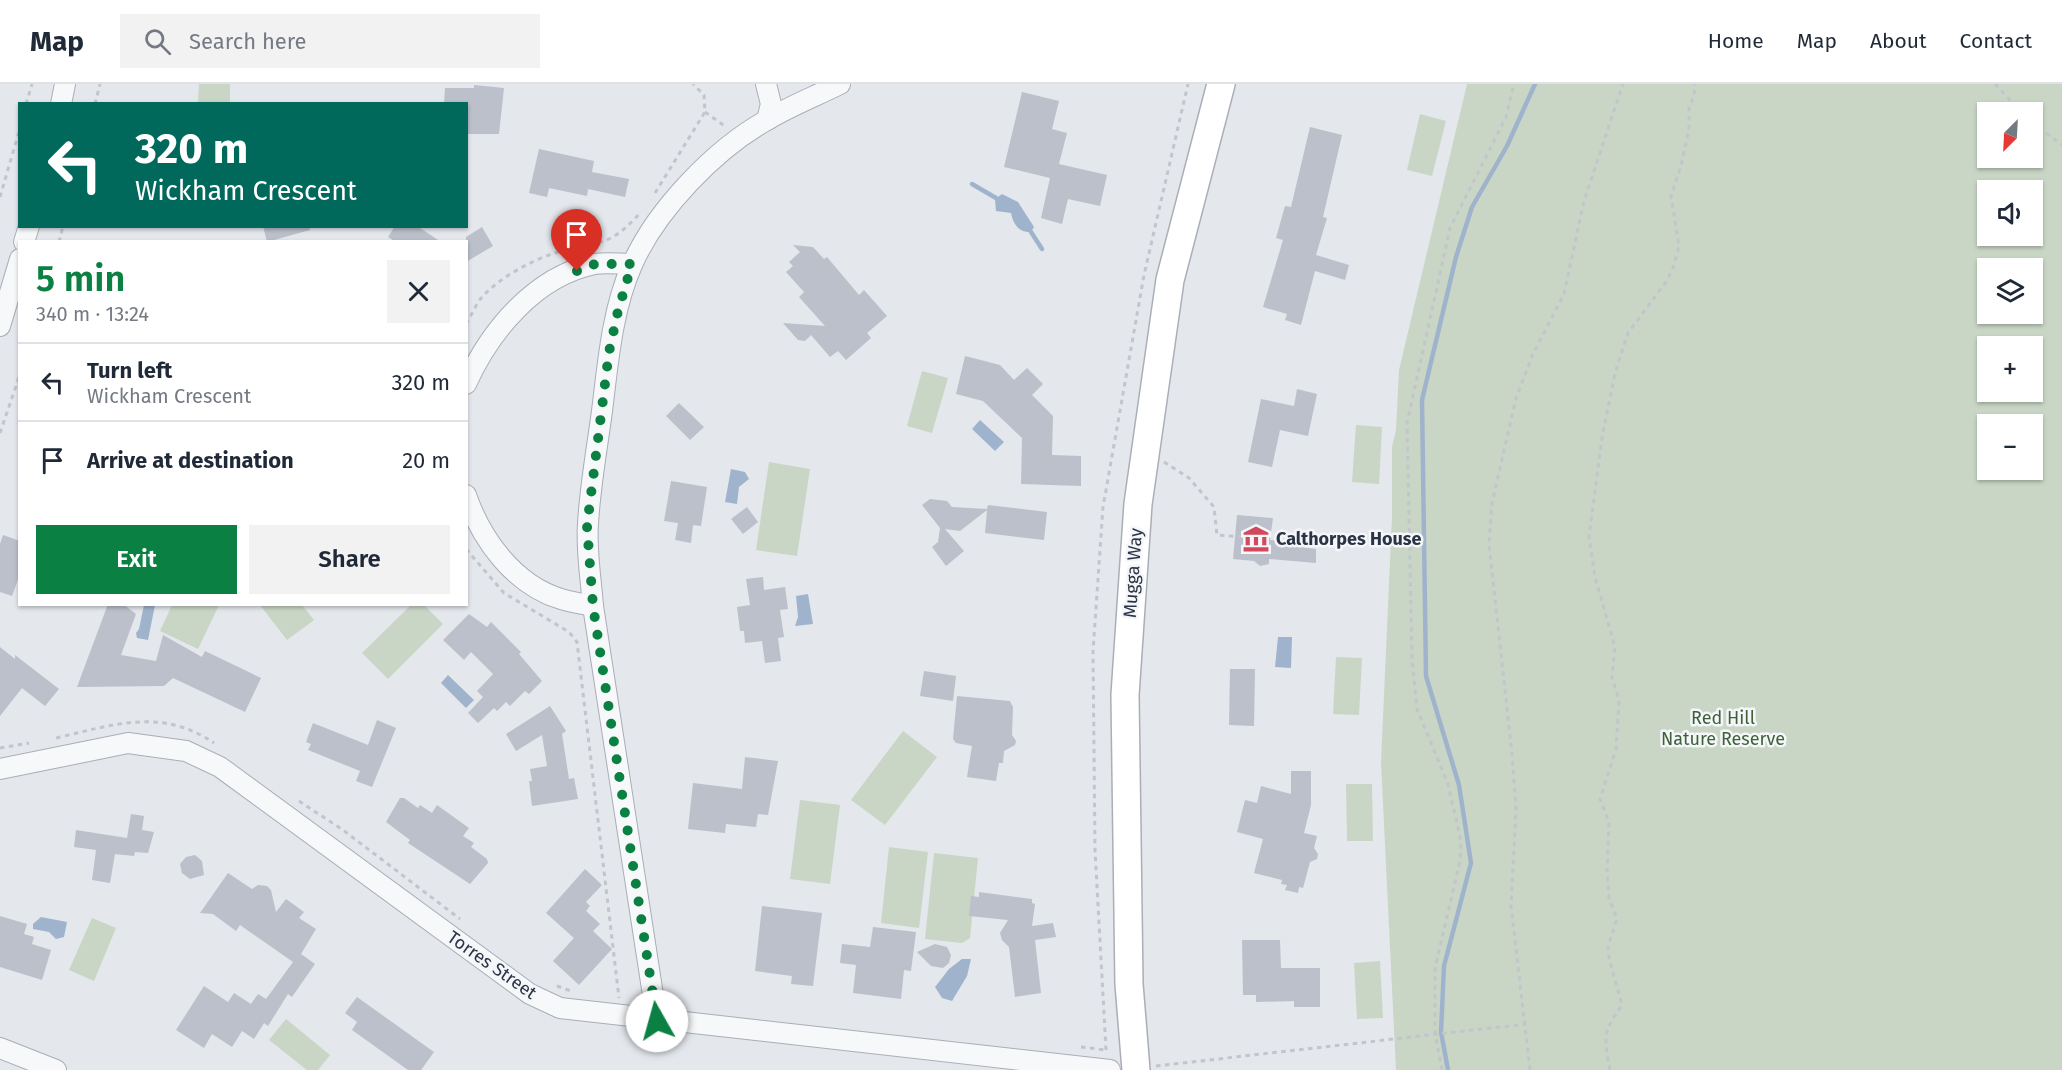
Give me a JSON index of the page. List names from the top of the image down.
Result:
{
  "streets": {
    "main road": ["Mugga Way"],
    "street": ["Torres Street"]
  },
  "crossings": [
    ["Mugga Way", "Torres Street"]
  ],
  "parks": ["Red Hill Nature Reserve"],
  "places": {
    "museum": ["Calthorpes House"]
  },
  "north": "bottom left",
  "page": {
    "header": "Map",
    "search": "Search here",
    "nav": [
      "Home",
      "Map",
      "About",
      "Contact"
    ],
    "map_buttons": ["+", "−"],
    "turn": ["320 m", "Wickham Crescent"],
    "heading": ["5 min", "340 m · 13:24"],
    "list": [
      {
        "name": "Turn left",
        "note": "Wickham Crescent",
        "value": "320 m"
      },
      {
        "name": "Arrive at destination",
        "value": "20 m"
      }
    ],
    "buttons": ["Exit", "Share"]
  }
}
